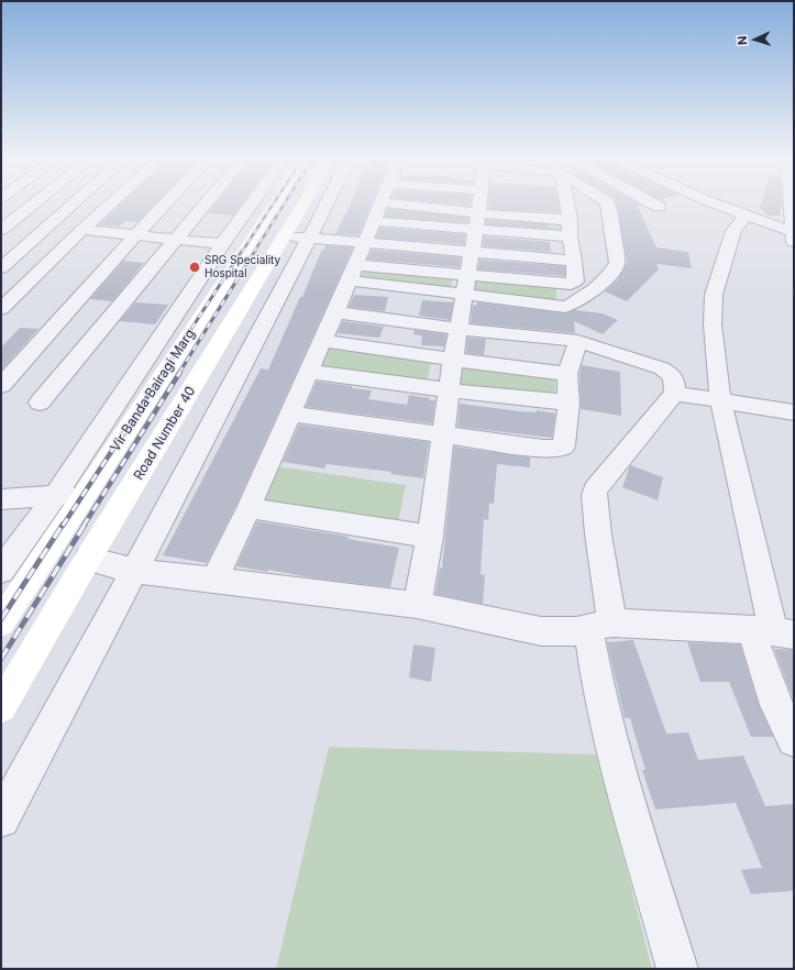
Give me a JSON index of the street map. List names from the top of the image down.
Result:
{
  "streets": {
    "main road": ["Vir Banda Bairagi Marg", "Road Number 40"]
  },
  "places": ["SRG Speciality Hospital"],
  "north": "left"
}
